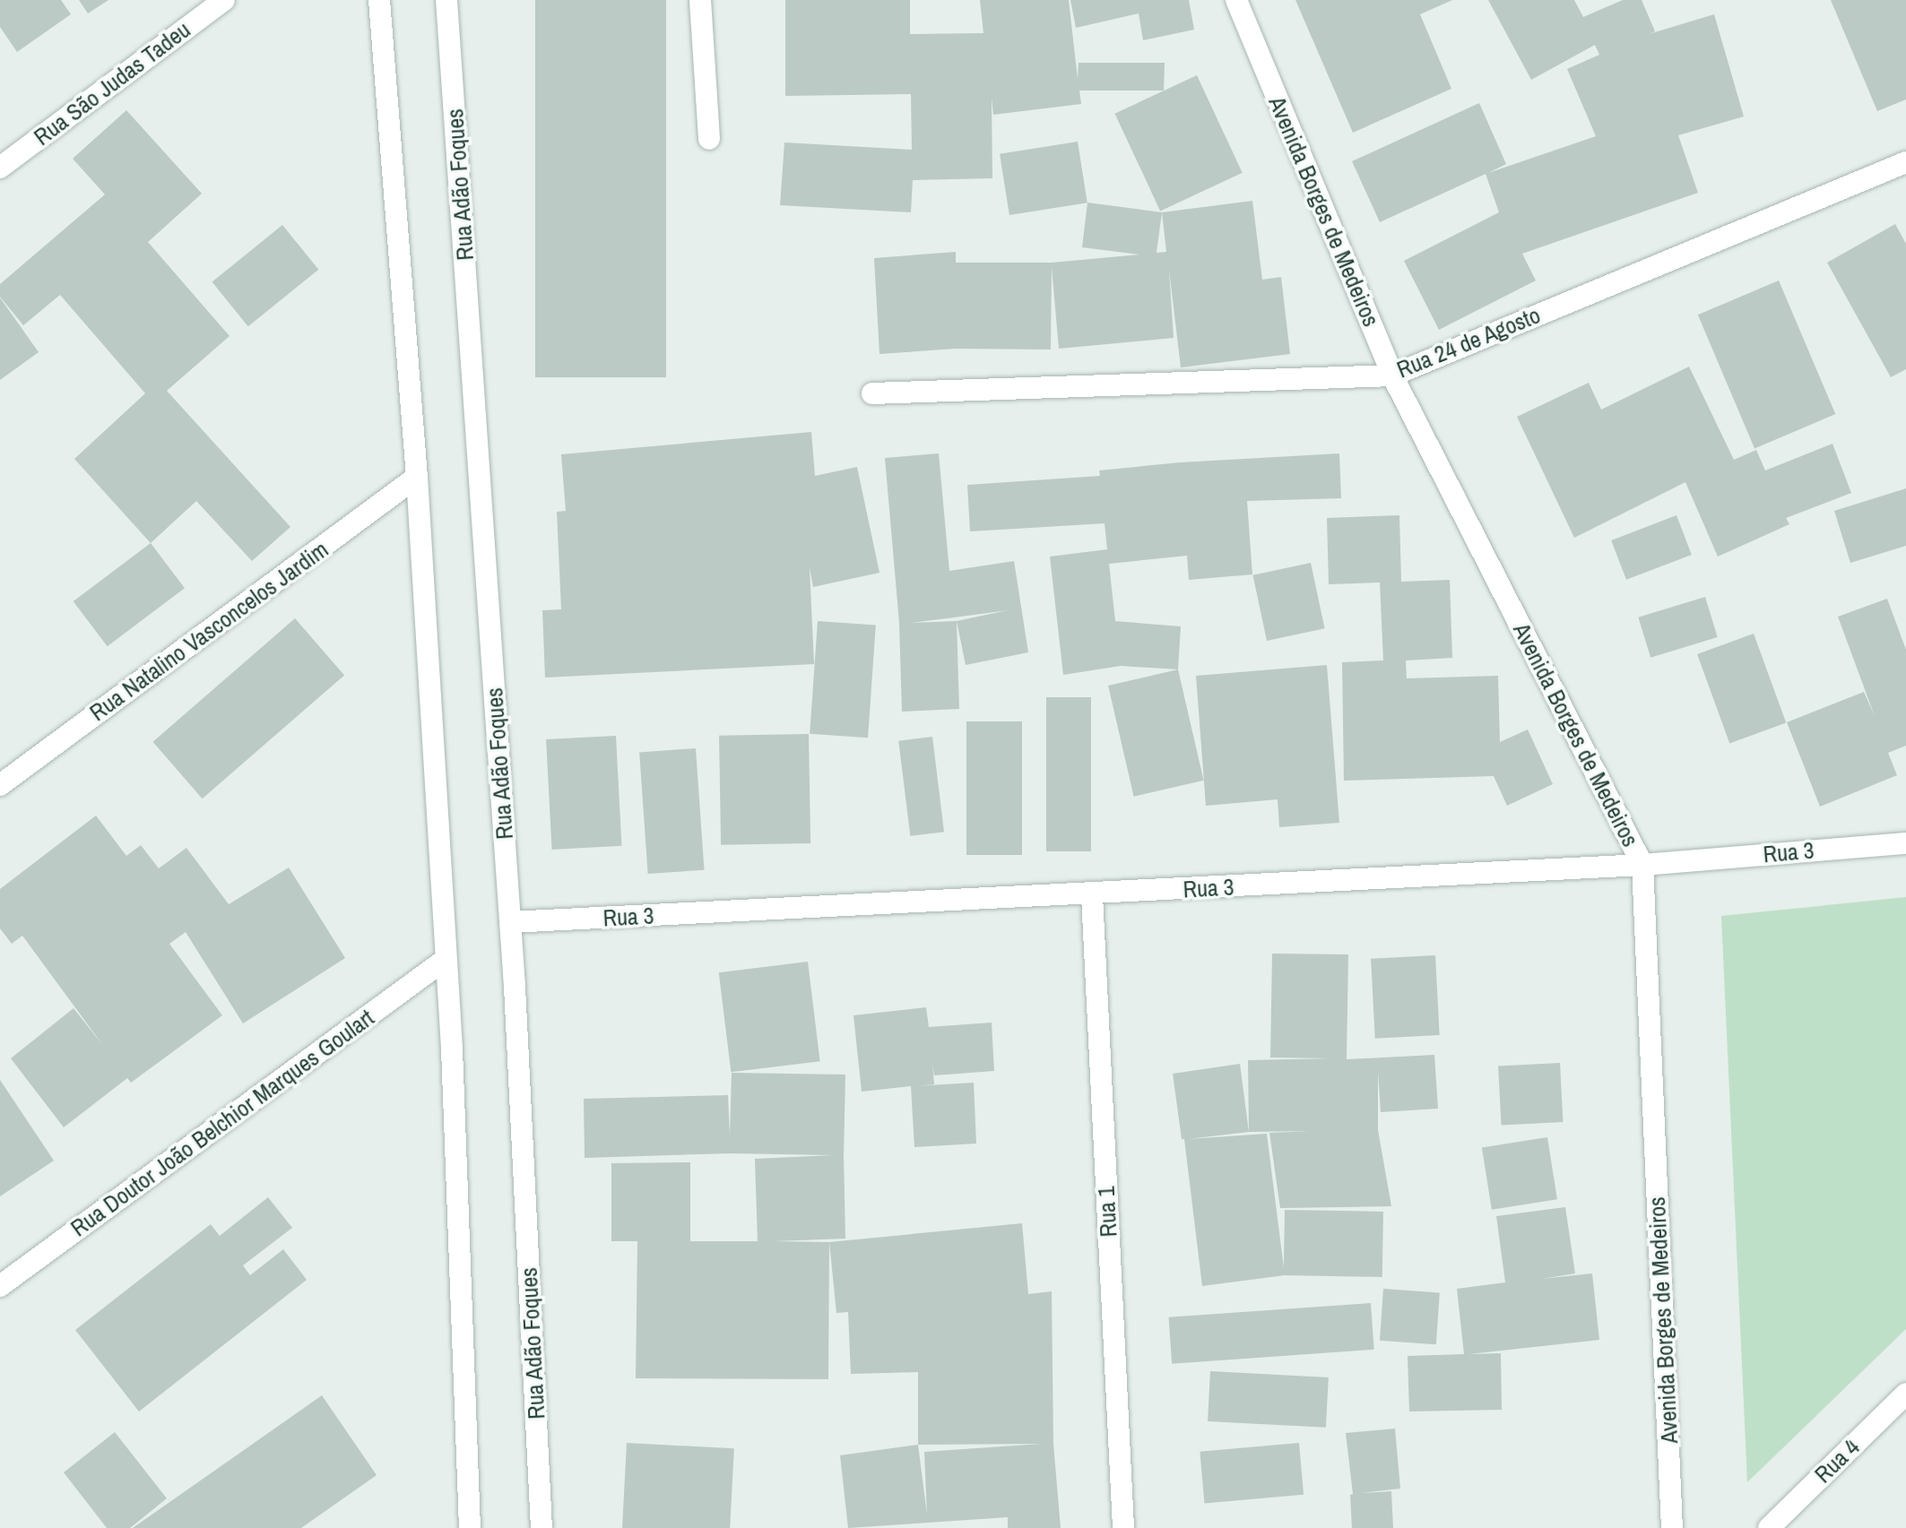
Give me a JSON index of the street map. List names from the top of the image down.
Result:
{
  "streets": {
    "street": [
      "Rua São Judas Tadeu",
      "Rua Adão Foques",
      "Avenida Borges de Medeiros",
      "Rua 24 de Agosto",
      "Rua Natalino Vasconcelos Jardim",
      "Rua 3",
      "Rua Doutor João Belchior Marques Goulart",
      "Rua 1",
      "Rua 4"
    ]
  },
  "crossings": [
    ["Rua Adão Foques", "Rua 3"],
    ["Avenida Borges de Medeiros", "Rua 24 de Agosto"],
    ["Avenida Borges de Medeiros", "Rua 3"],
    ["Rua 3", "Rua 1"]
  ]
}
